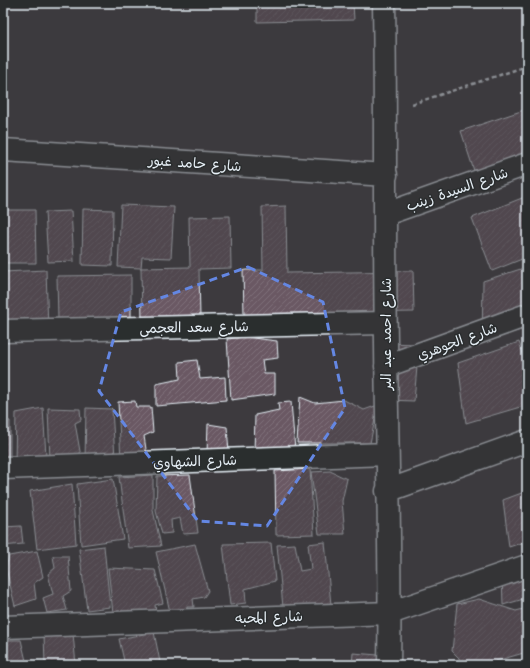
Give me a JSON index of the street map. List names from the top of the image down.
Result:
{
  "streets": {
    "street": [
      "شارع حامد غبور",
      "شارع السيدة زينب",
      "شارع سعد العجمى",
      "شارع احمد عبد البر",
      "شارع الجوهري",
      "شارع الشهاوي",
      "شارع المحبه"
    ]
  },
  "crossings": [
    ["شارع حامد غبور", "شارع احمد عبد البر"],
    ["شارع السيدة زينب", "شارع احمد عبد البر"],
    ["شارع سعد العجمى", "شارع احمد عبد البر"],
    ["شارع احمد عبد البر", "شارع الجوهري"],
    ["شارع احمد عبد البر", "شارع الشهاوي"],
    ["شارع احمد عبد البر", "شارع المحبه"]
  ]
}
